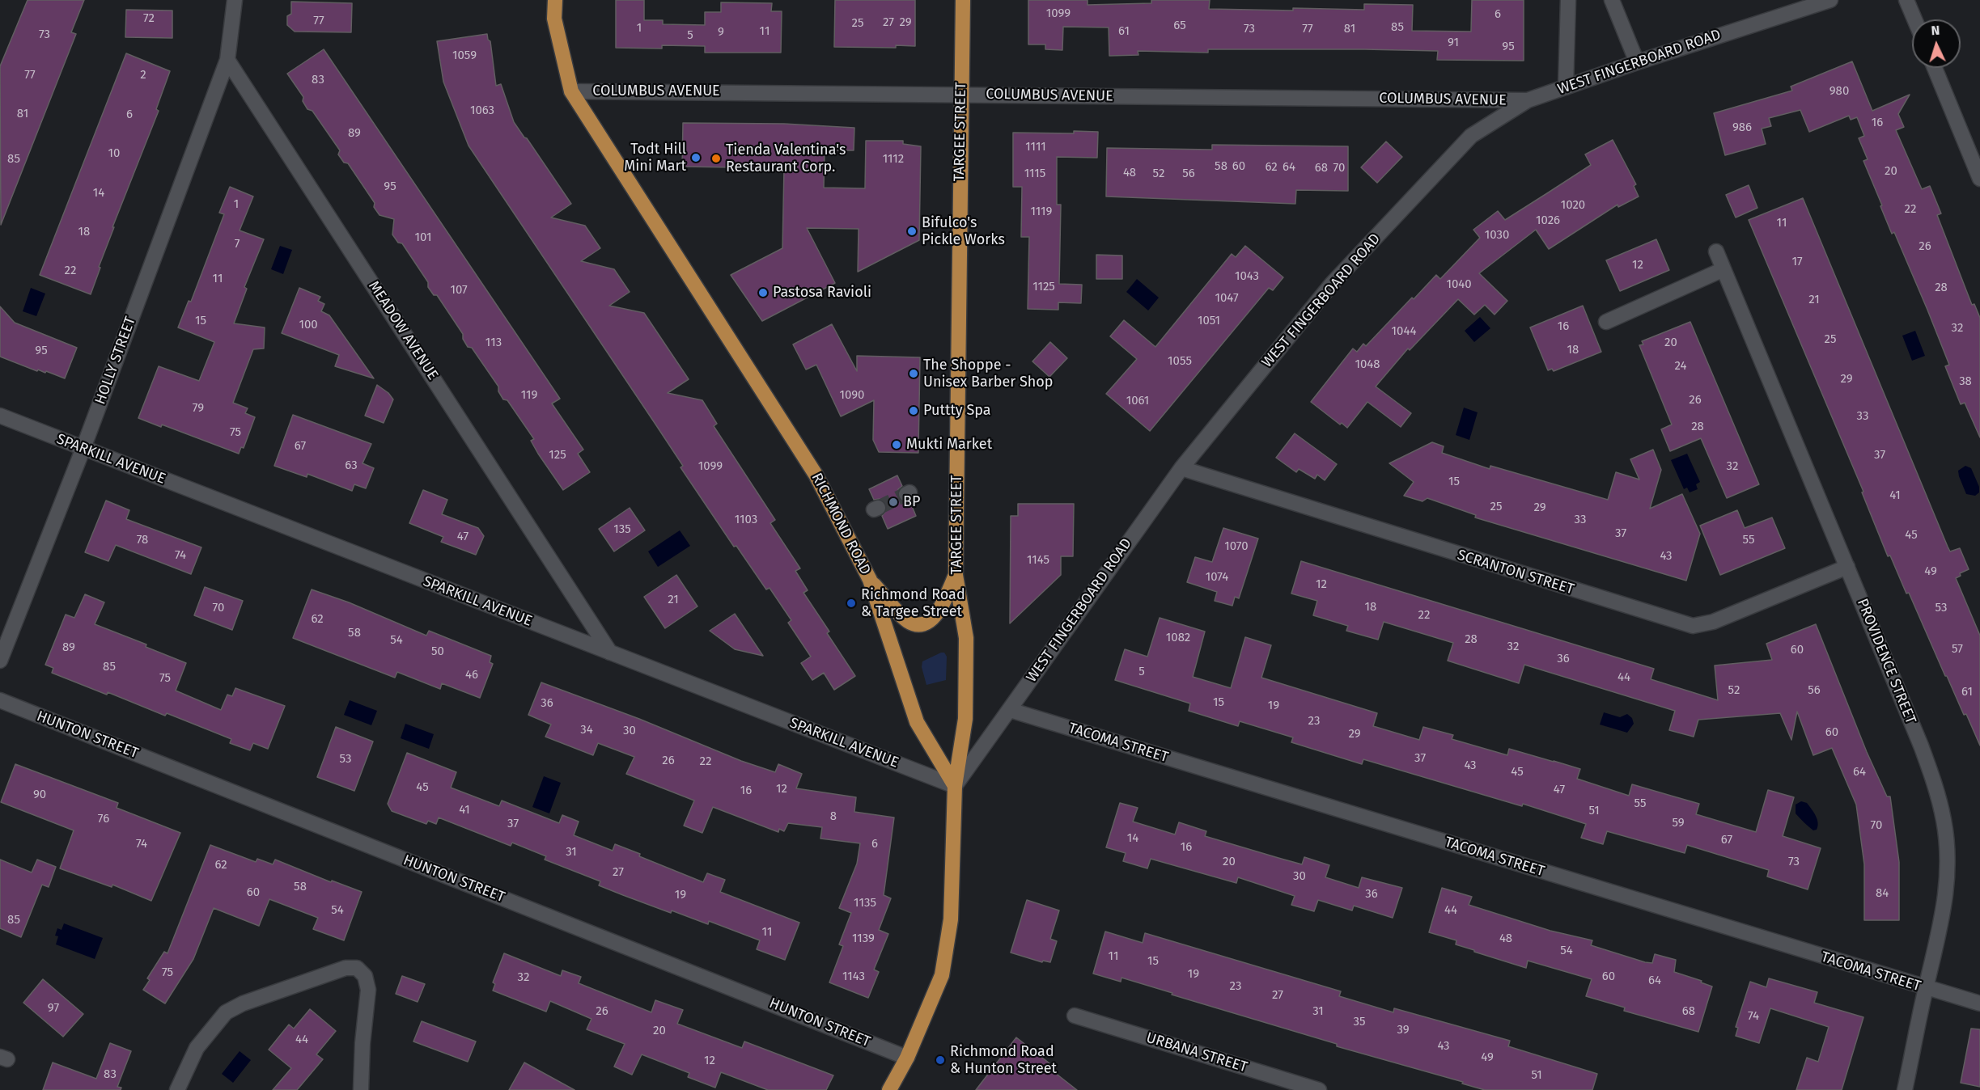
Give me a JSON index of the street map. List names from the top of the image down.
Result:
{
  "streets": {
    "main road": ["TARGEE STREET", "RICHMOND ROAD"],
    "street": [
      "WEST FINGERBOARD ROAD",
      "COLUMBUS AVENUE",
      "MEADOW AVENUE",
      "HOLLY STREET",
      "SPARKILL AVENUE",
      "SCRANTON STREET",
      "PROVIDENCE STREET",
      "HUNTON STREET",
      "TACOMA STREET",
      "URBANA STREET"
    ]
  },
  "crossings": [
    ["WEST FINGERBOARD ROAD", "COLUMBUS AVENUE"],
    ["WEST FINGERBOARD ROAD", "TARGEE STREET"],
    ["WEST FINGERBOARD ROAD", "SPARKILL AVENUE"],
    ["WEST FINGERBOARD ROAD", "RICHMOND ROAD"],
    ["WEST FINGERBOARD ROAD", "SCRANTON STREET"],
    ["WEST FINGERBOARD ROAD", "TACOMA STREET"],
    ["COLUMBUS AVENUE", "TARGEE STREET"],
    ["COLUMBUS AVENUE", "RICHMOND ROAD"],
    ["TARGEE STREET", "SPARKILL AVENUE"],
    ["TARGEE STREET", "RICHMOND ROAD"],
    ["MEADOW AVENUE", "HOLLY STREET"],
    ["MEADOW AVENUE", "SPARKILL AVENUE"],
    ["HOLLY STREET", "SPARKILL AVENUE"],
    ["SPARKILL AVENUE", "RICHMOND ROAD"],
    ["SCRANTON STREET", "PROVIDENCE STREET"],
    ["PROVIDENCE STREET", "TACOMA STREET"]
  ],
  "places": [
    "Todt Hill Mini Mart",
    "Tienda Valentina's Restaurant Corp.",
    "Bifulco's Pickle Works",
    "Pastosa Ravioli",
    "The Shoppe - Unisex Barber Shop",
    "Puttty Spa",
    "Mukti Market",
    "BP",
    "Richmond Road & Targee Street",
    "Richmond Road & Hunton Street"
  ],
  "house_numbers": [
    "1099",
    "6",
    "72",
    "77",
    "27",
    "29",
    "25",
    "65",
    "85",
    "1",
    "73",
    "77",
    "81",
    "11",
    "61",
    "9",
    "73",
    "5",
    "91",
    "95",
    "1059",
    "77",
    "2",
    "83",
    "980",
    "1063",
    "81",
    "6",
    "16",
    "986",
    "89",
    "1111",
    "10",
    "85",
    "1112",
    "58",
    "60",
    "62",
    "64",
    "68",
    "70",
    "20",
    "48",
    "1115",
    "52",
    "56",
    "95",
    "14",
    "1",
    "1020",
    "22",
    "1119",
    "1026",
    "11",
    "18",
    "1030",
    "101",
    "7",
    "26",
    "17",
    "12",
    "22",
    "1043",
    "11",
    "1040",
    "1125",
    "28",
    "107",
    "1047",
    "21",
    "15",
    "1051",
    "100",
    "16",
    "32",
    "1044",
    "25",
    "113",
    "20",
    "18",
    "95",
    "1055",
    "1048",
    "24",
    "29",
    "38",
    "119",
    "1090",
    "26",
    "1061",
    "79",
    "33",
    "28",
    "75",
    "67",
    "125",
    "37",
    "63",
    "1099",
    "32",
    "15",
    "41",
    "25",
    "29",
    "1103",
    "33",
    "135",
    "37",
    "45",
    "47",
    "78",
    "55",
    "1070",
    "74",
    "43",
    "1145",
    "49",
    "1074",
    "12",
    "21",
    "18",
    "70",
    "53",
    "22",
    "62",
    "58",
    "1082",
    "28",
    "54",
    "32",
    "89",
    "57",
    "60",
    "50",
    "36",
    "85",
    "5",
    "46",
    "44",
    "75",
    "52",
    "56",
    "61",
    "15",
    "36",
    "19",
    "23",
    "34",
    "30",
    "60",
    "29",
    "37",
    "53",
    "26",
    "22",
    "43",
    "45",
    "64",
    "45",
    "12",
    "47",
    "16",
    "90",
    "55",
    "41",
    "51",
    "8",
    "76",
    "59",
    "37",
    "70",
    "14",
    "67",
    "74",
    "6",
    "16",
    "31",
    "20",
    "73",
    "62",
    "27",
    "30",
    "58",
    "60",
    "84",
    "36",
    "19",
    "1135",
    "54",
    "44",
    "85",
    "11",
    "1139",
    "48",
    "54",
    "11",
    "15",
    "75",
    "19",
    "1143",
    "60",
    "32",
    "64",
    "23",
    "27",
    "97",
    "26",
    "31",
    "68",
    "74",
    "35",
    "39",
    "20",
    "44",
    "43",
    "49",
    "12",
    "83",
    "51"
  ],
  "north": "top"
}
